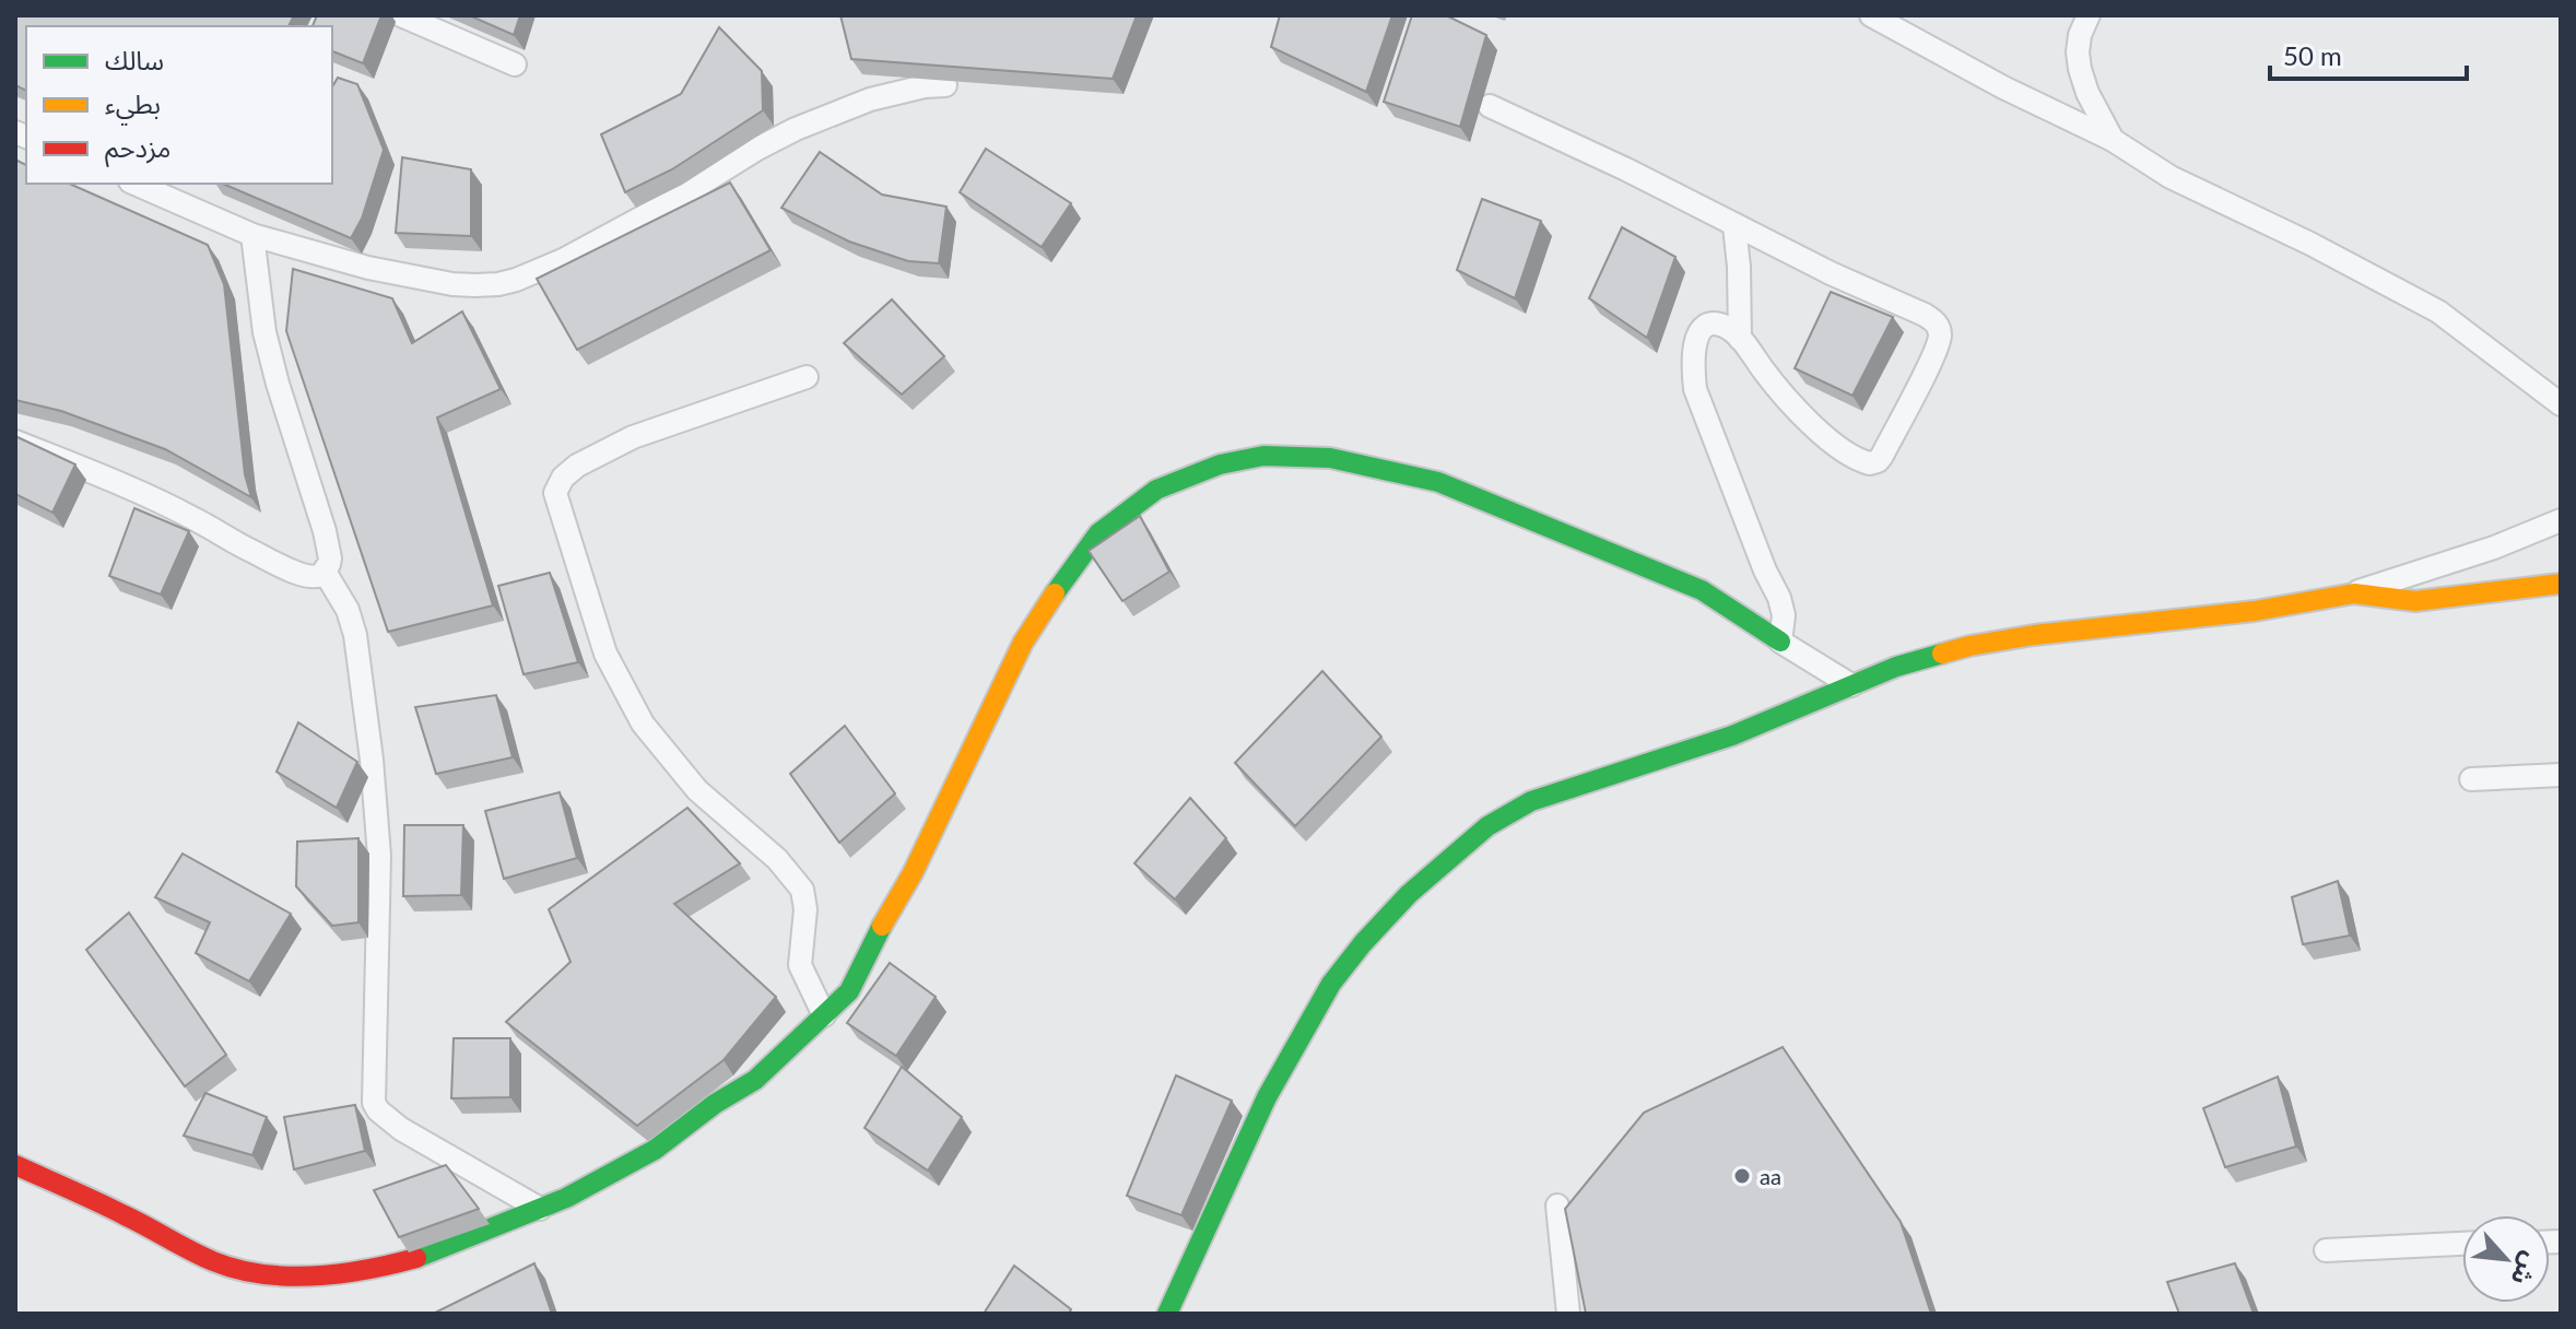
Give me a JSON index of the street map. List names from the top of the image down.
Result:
{
  "places": ["aa"],
  "legend": ["سالك", "بطيء", "مزدحم"],
  "scale_bar": "50 m",
  "north": "bottom right"
}
